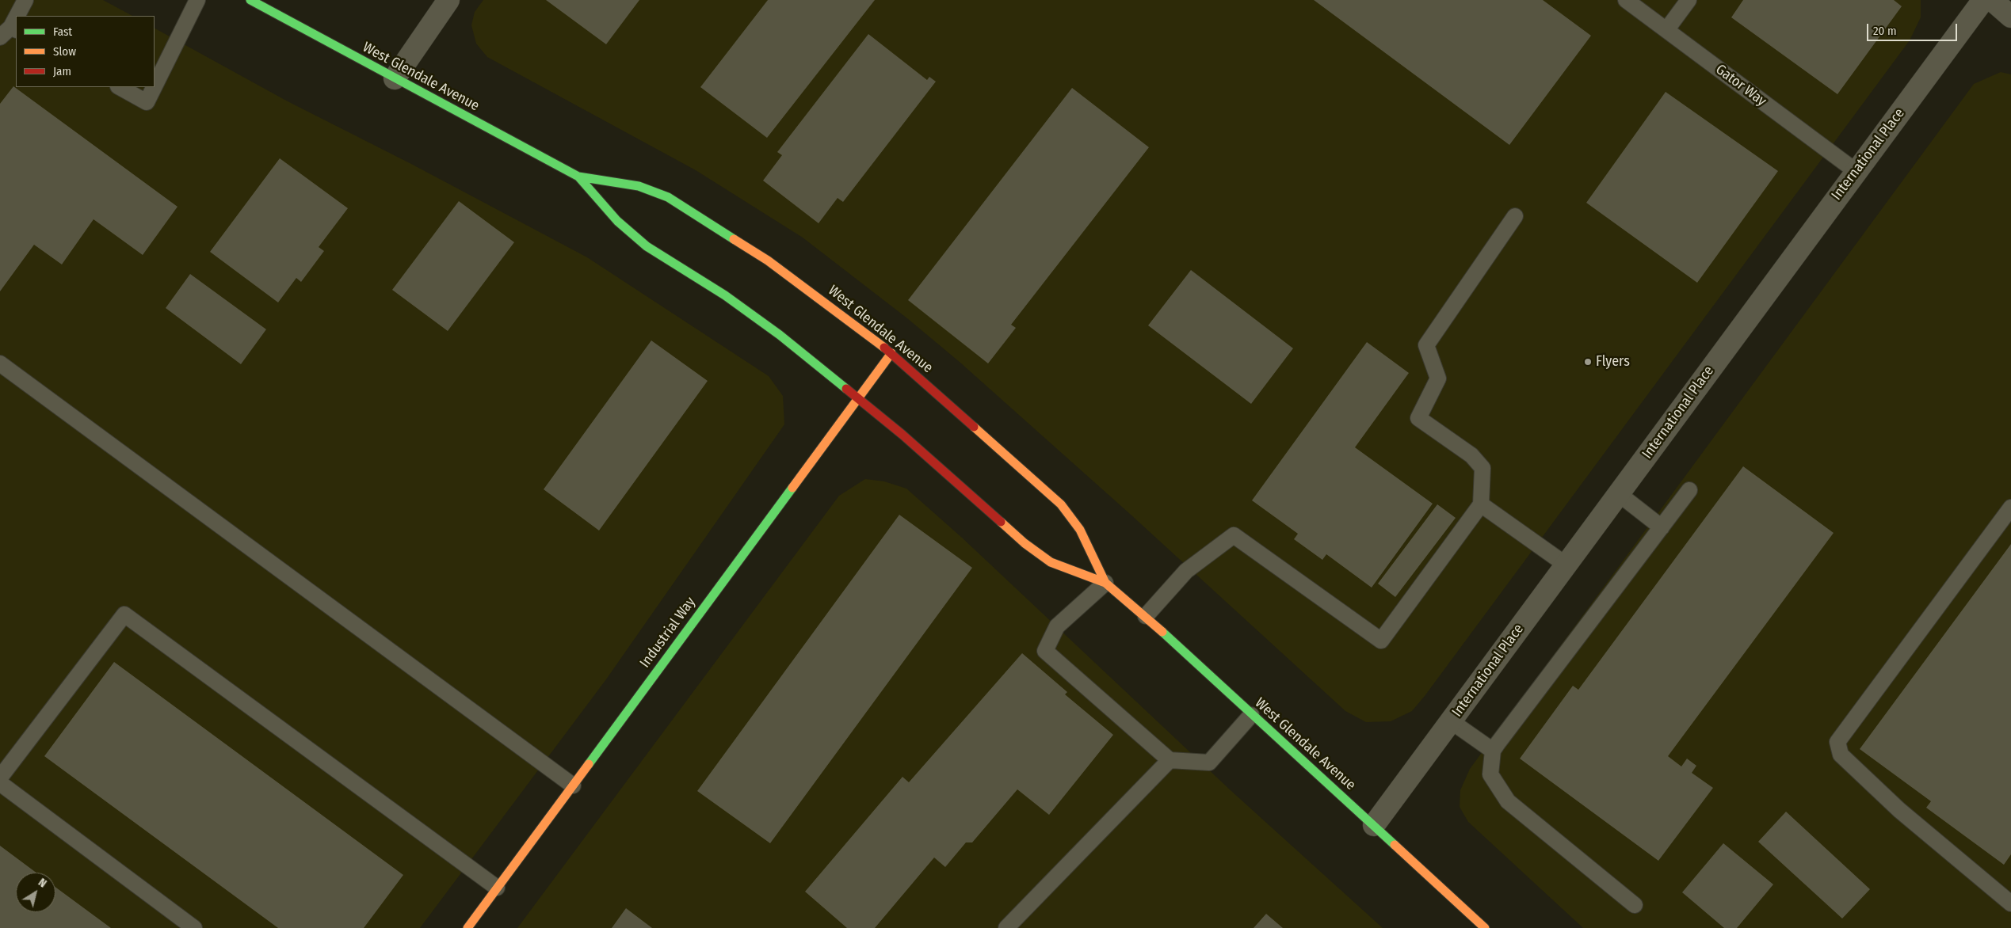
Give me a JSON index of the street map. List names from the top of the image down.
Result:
{
  "streets": {
    "main road": ["West Glendale Avenue", "Industrial Way"],
    "street": ["International Place"],
    "lane": ["Gator Way"]
  },
  "crossings": [
    ["West Glendale Avenue", "International Place"],
    ["West Glendale Avenue", "Industrial Way"],
    ["Gator Way", "International Place"]
  ],
  "places": ["Flyers"],
  "legend": ["Fast", "Slow", "Jam"],
  "scale_bar": "20 m",
  "north": "top right"
}
